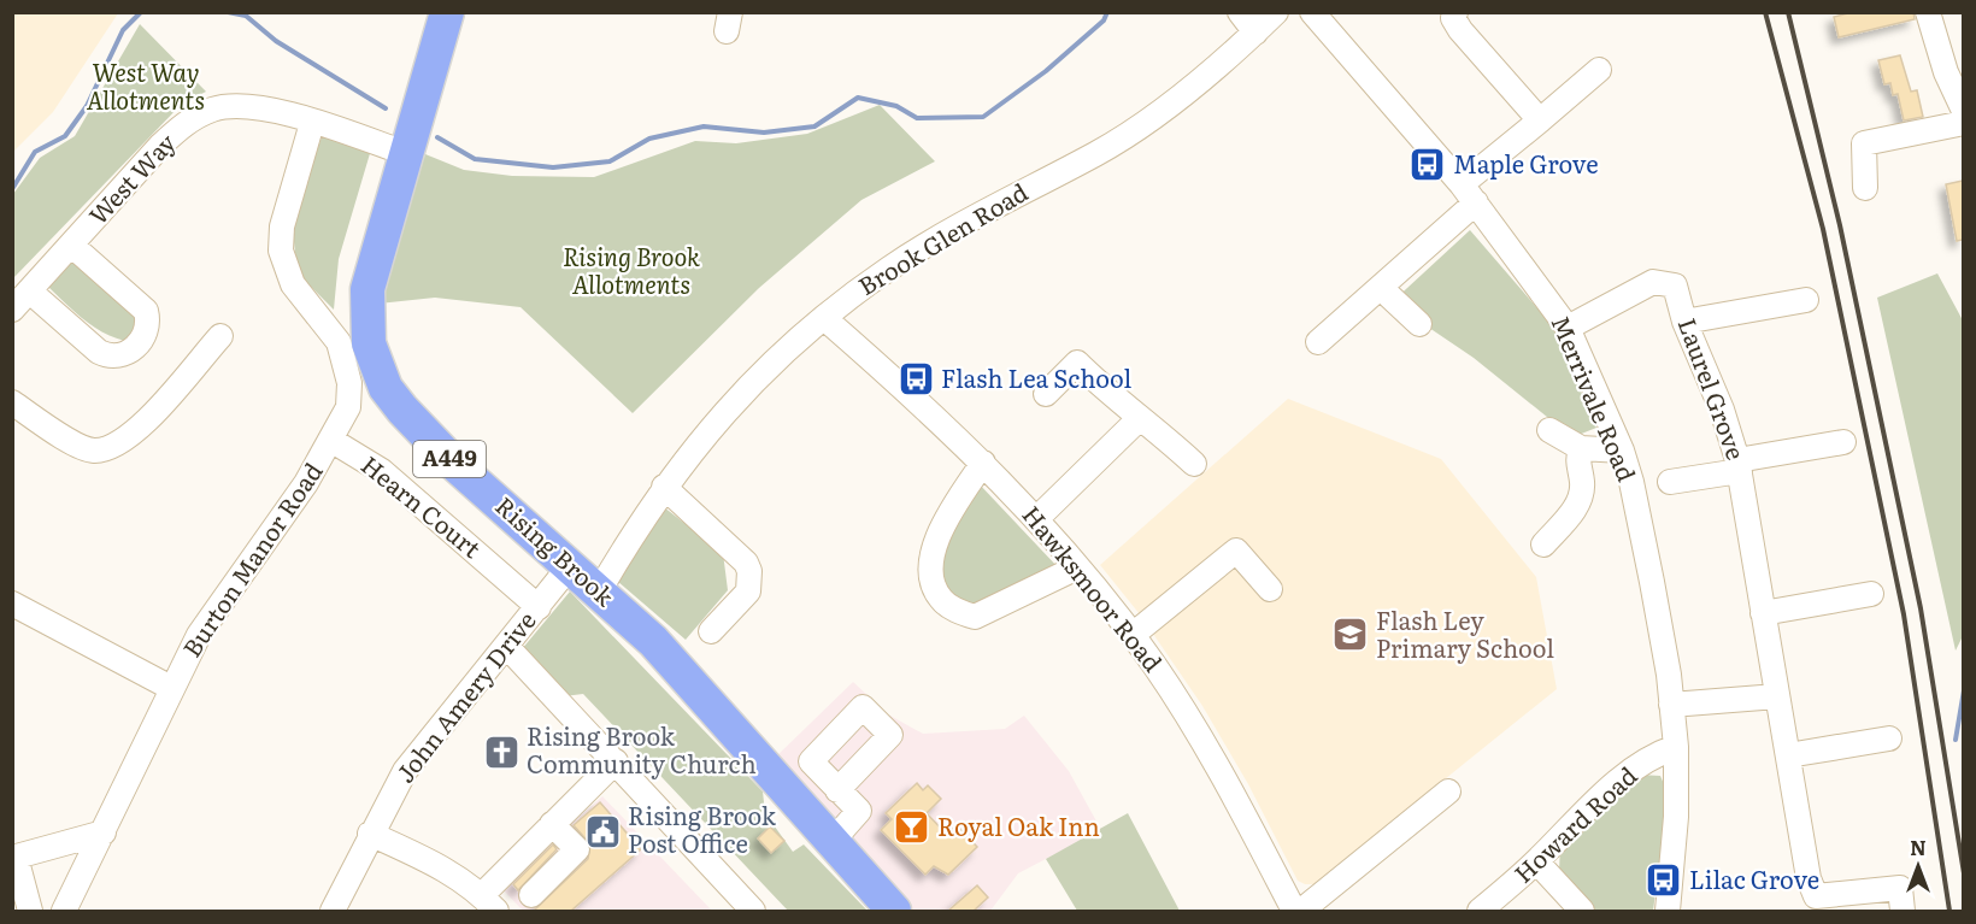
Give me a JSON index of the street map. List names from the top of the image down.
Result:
{
  "streets": {
    "highway": ["A449", "Rising Brook"],
    "street": [
      "West Way",
      "Brook Glen Road",
      "Laurel Grove",
      "Merrivale Road",
      "Hearn Court",
      "Burton Manor Road",
      "Hawksmoor Road",
      "John Amery Drive",
      "Howard Road"
    ]
  },
  "crossings": [
    ["West Way", "Rising Brook"],
    ["West Way", "Burton Manor Road"],
    ["Brook Glen Road", "Rising Brook"],
    ["Brook Glen Road", "Hawksmoor Road"],
    ["Laurel Grove", "Merrivale Road"],
    ["Merrivale Road", "Howard Road"],
    ["Hearn Court", "Burton Manor Road"],
    ["Hearn Court", "John Amery Drive"],
    ["Rising Brook", "John Amery Drive"]
  ],
  "parks": ["West Way Allotments", "Rising Brook Allotments"],
  "places": {
    "bus stop": ["Maple Grove", "Flash Lea School", "Lilac Grove"],
    "school or university": ["Flash Ley Primary School"],
    "church": ["Rising Brook Community Church"],
    "bar": ["Royal Oak Inn"],
    "public building": ["Rising Brook Post Office"]
  },
  "north": "top"
}
